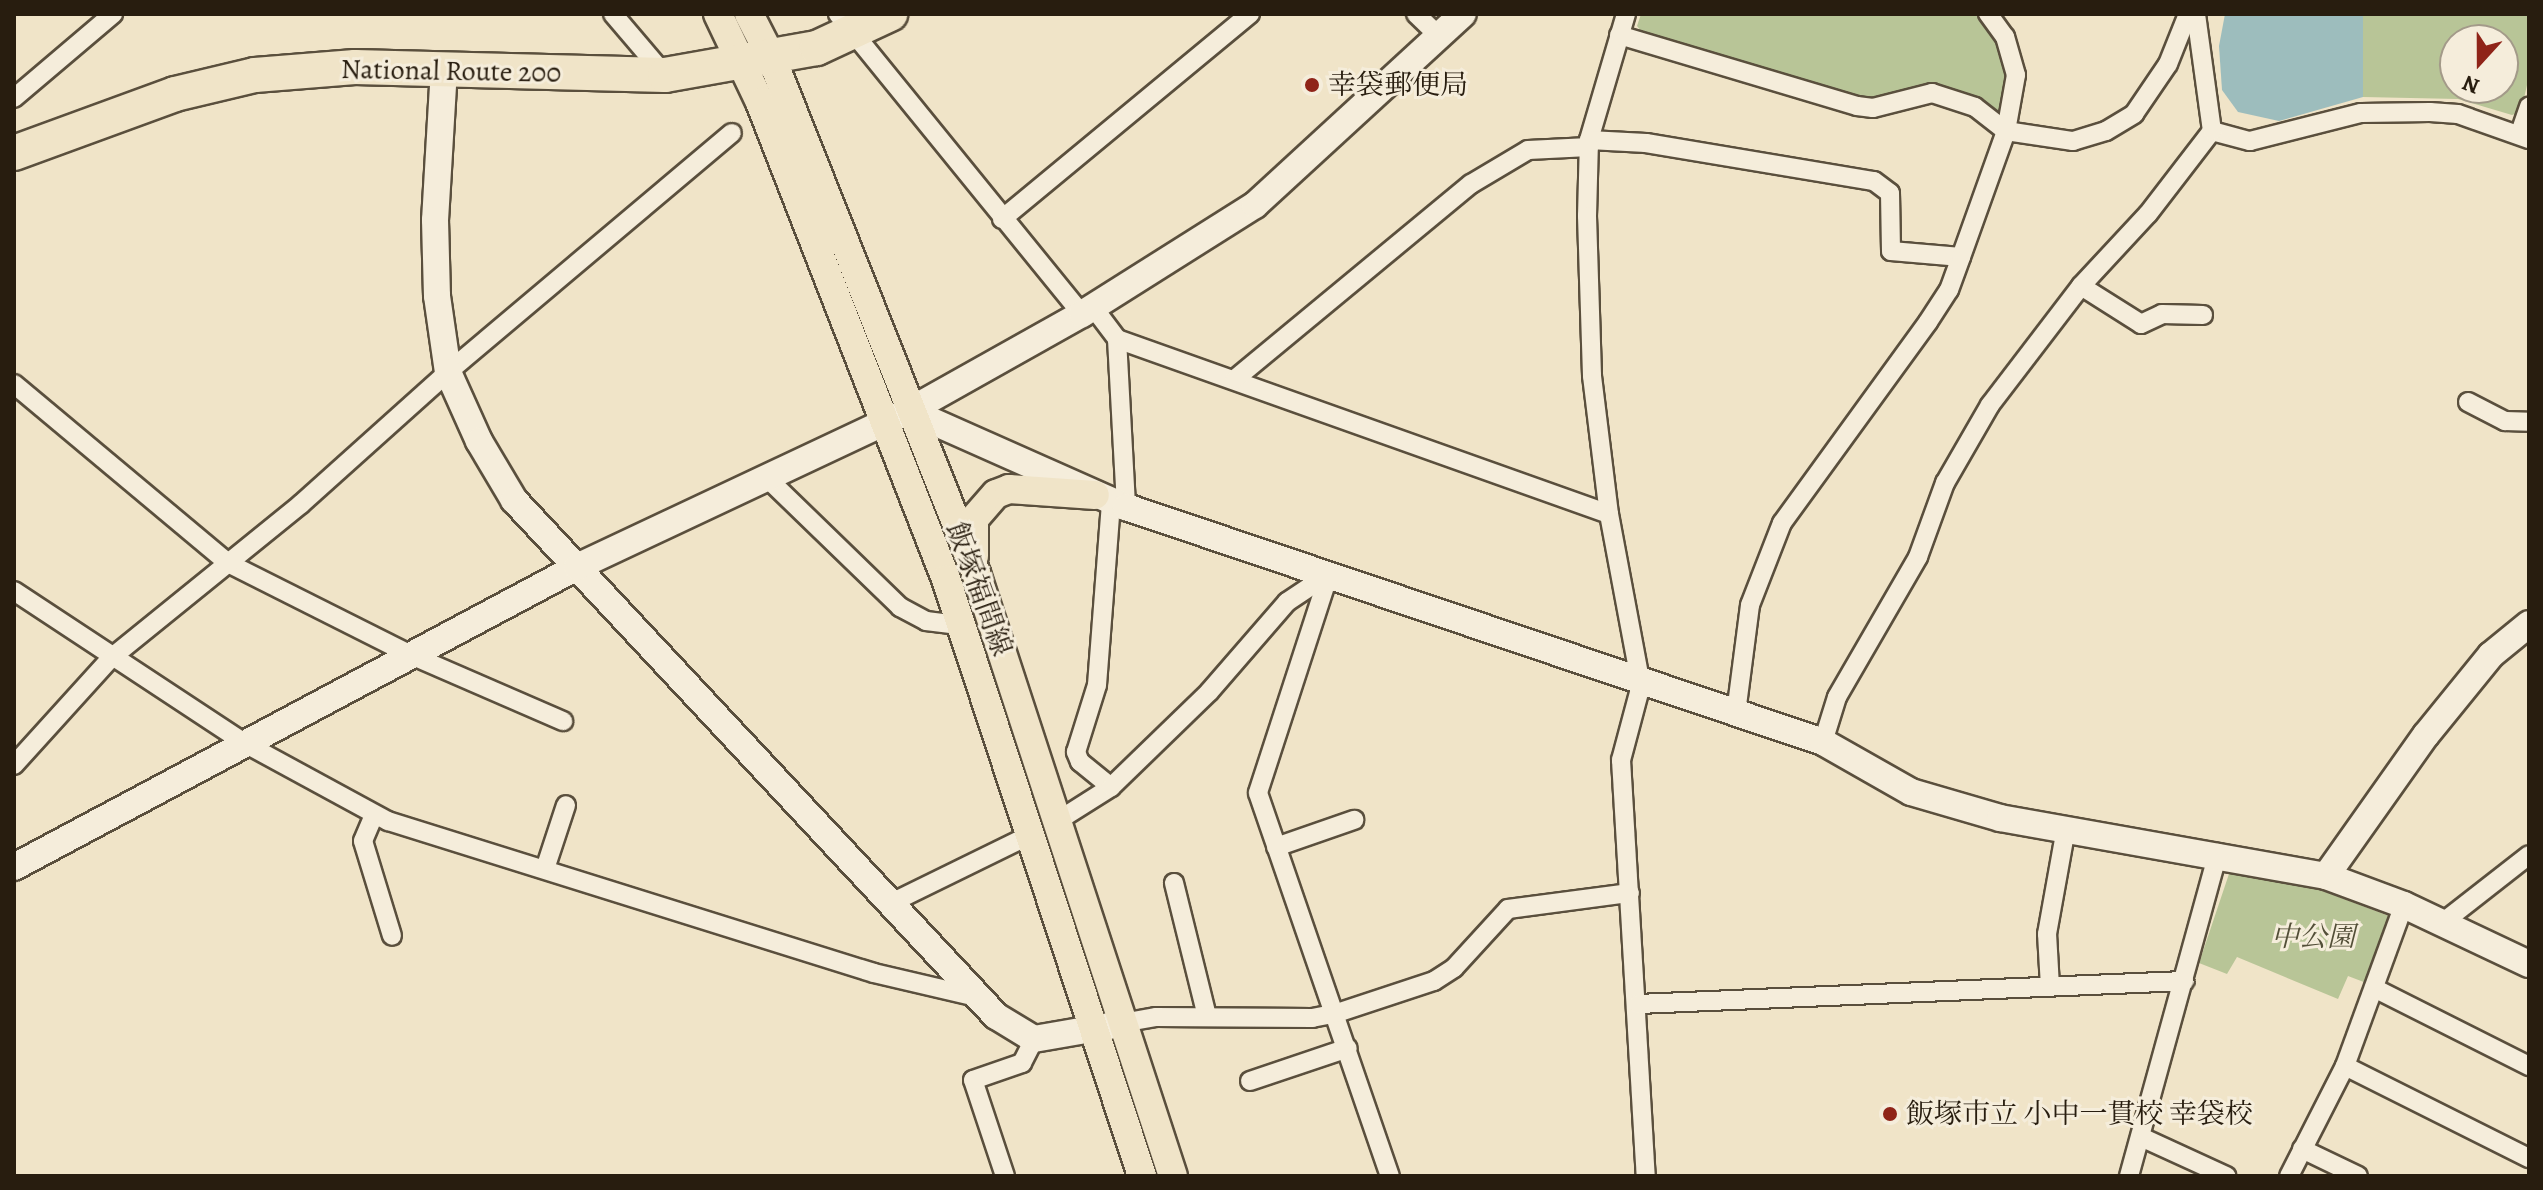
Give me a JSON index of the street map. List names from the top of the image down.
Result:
{
  "streets": {
    "highway": ["National Route 200"],
    "main road": ["飯塚福間線"]
  },
  "crossings": [
    ["National Route 200", "飯塚福間線"]
  ],
  "parks": ["中公園"],
  "places": ["幸袋郵便局", "飯塚市立 小中一貫校 幸袋校"],
  "north": "bottom"
}
